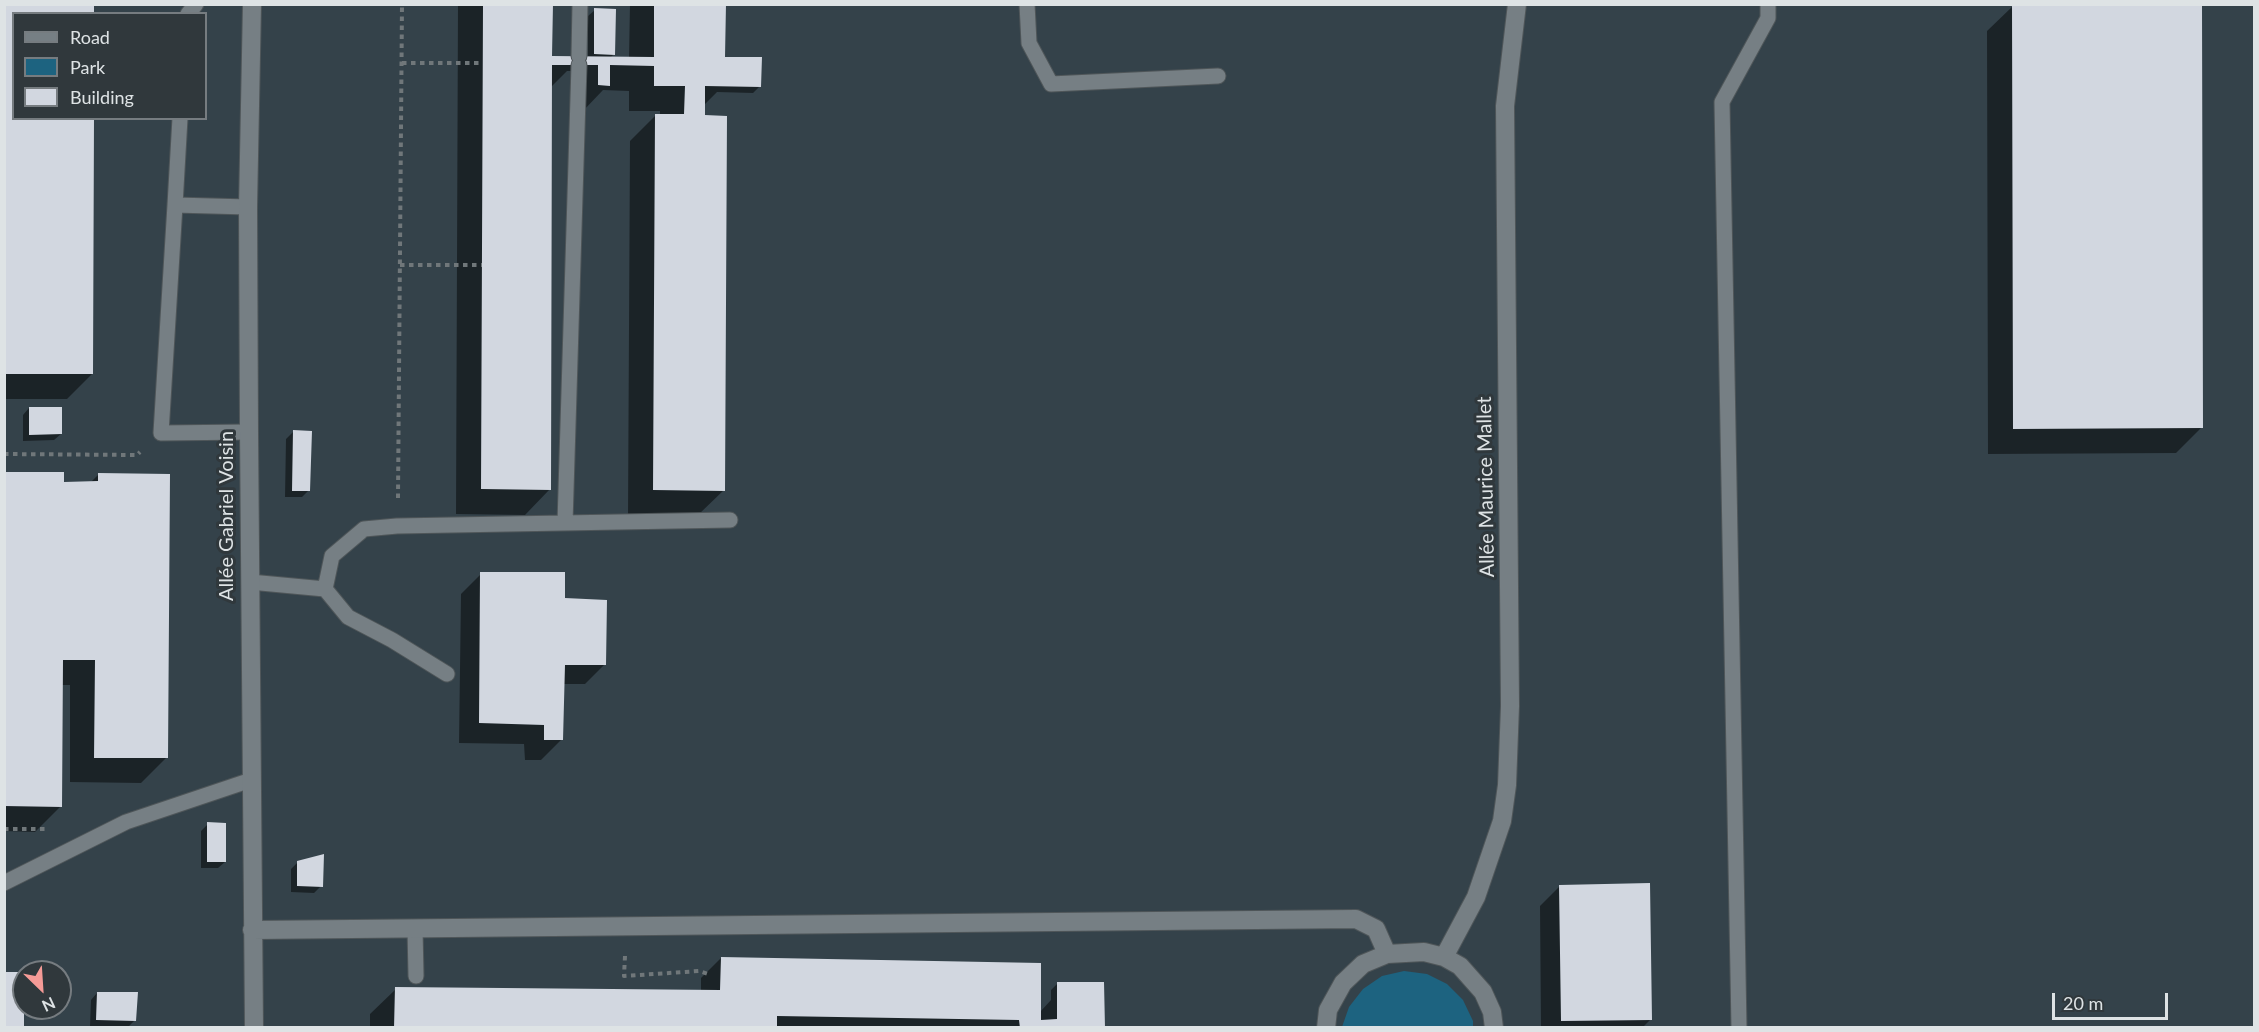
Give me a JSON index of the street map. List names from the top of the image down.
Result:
{
  "streets": {
    "street": ["Allée Maurice Mallet", "Allée Gabriel Voisin"]
  },
  "legend": ["Road", "Park", "Building"],
  "scale_bar": "20 m",
  "north": "bottom right"
}
